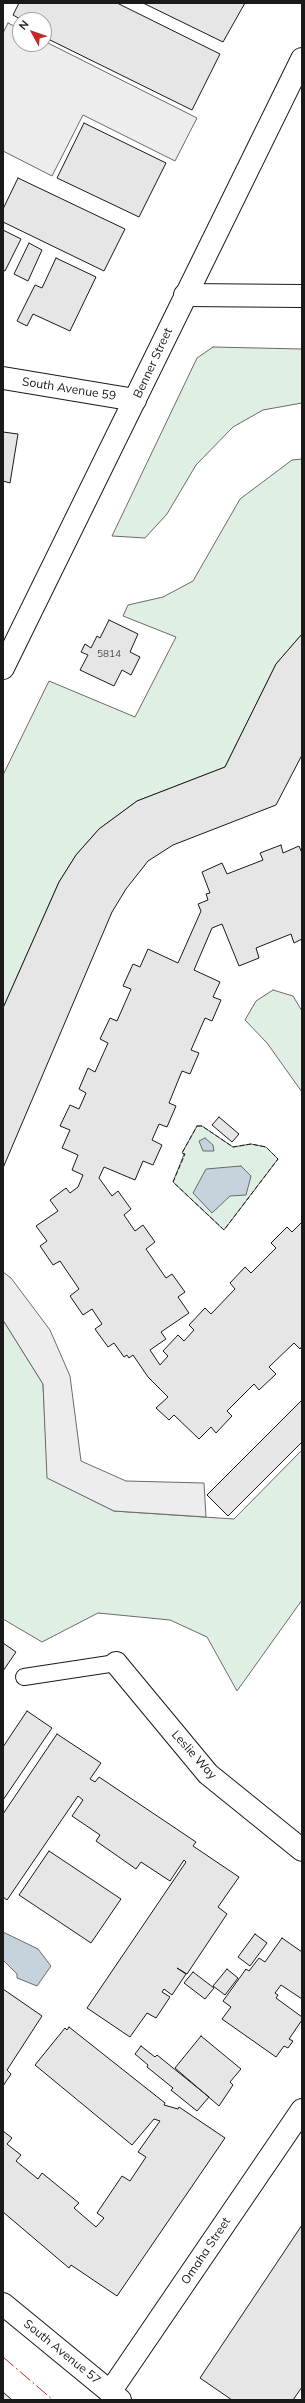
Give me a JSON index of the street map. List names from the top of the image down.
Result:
{
  "streets": {
    "street": [
      "Benner Street",
      "South Avenue 59",
      "Leslie Way",
      "Omaha Street",
      "South Avenue 57"
    ]
  },
  "crossings": [
    ["Benner Street", "South Avenue 59"],
    ["Omaha Street", "South Avenue 57"]
  ],
  "house_numbers": ["5814"],
  "north": "top left"
}
